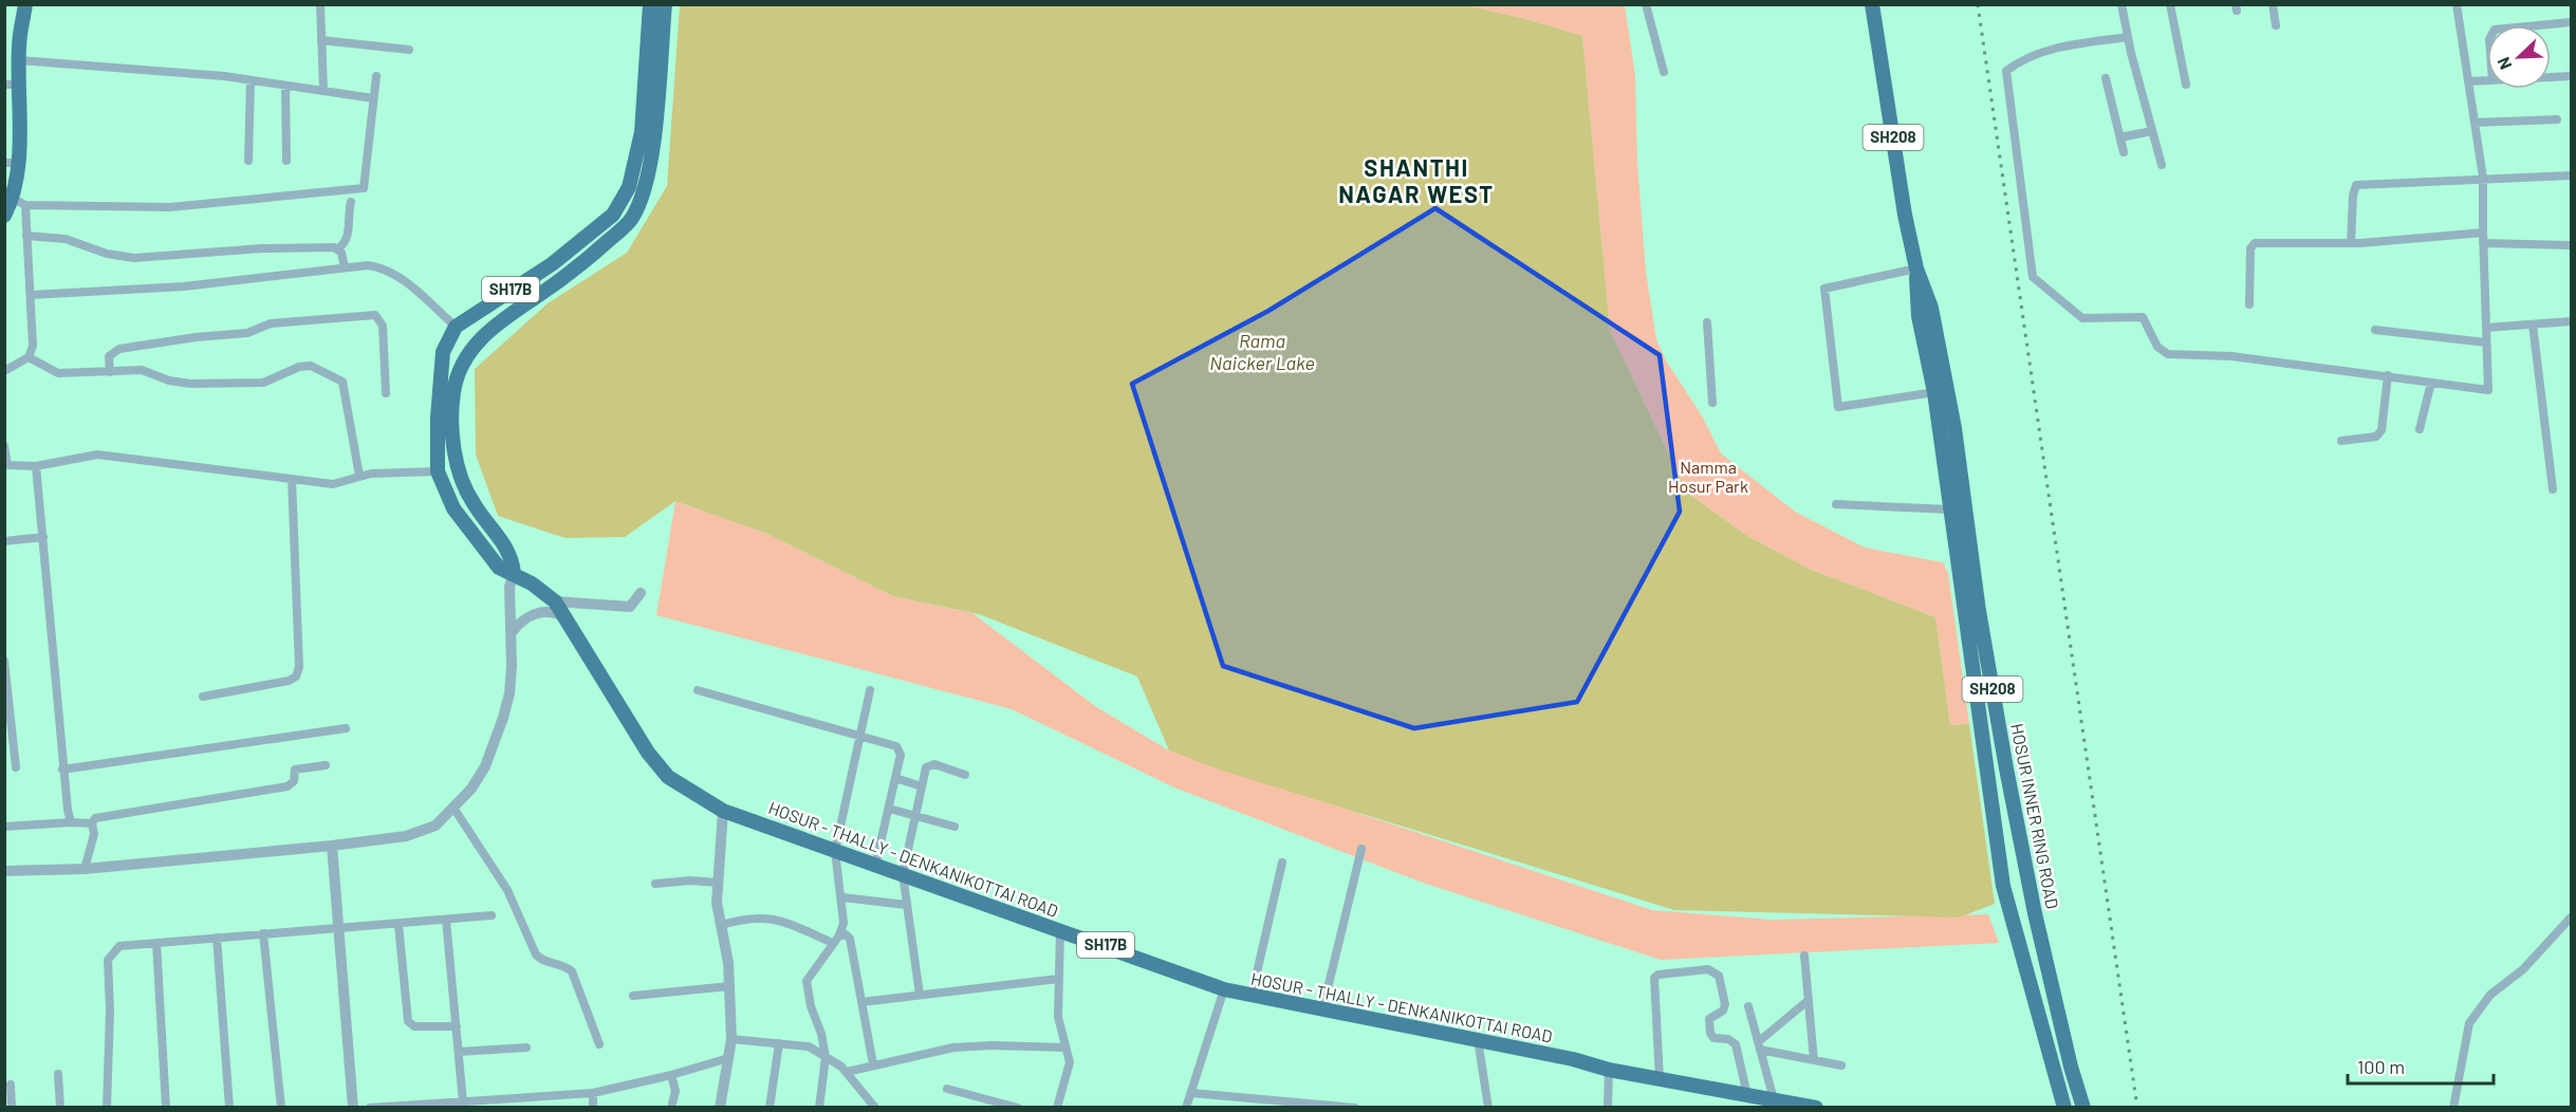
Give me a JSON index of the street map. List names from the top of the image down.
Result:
{
  "streets": {
    "main road": [
      "SH208",
      "SH17B",
      "HOSUR INNER RING ROAD",
      "HOSUR - THALLY - DENKANIKOTTAI ROAD"
    ]
  },
  "crossings": [
    ["SH17B", "HOSUR - THALLY - DENKANIKOTTAI ROAD"]
  ],
  "districts": ["SHANTHI NAGAR WEST"],
  "water": ["Rama Naicker Lake"],
  "parks": ["Namma Hosur Park"],
  "scale_bar": "100 m",
  "north": "bottom left"
}
